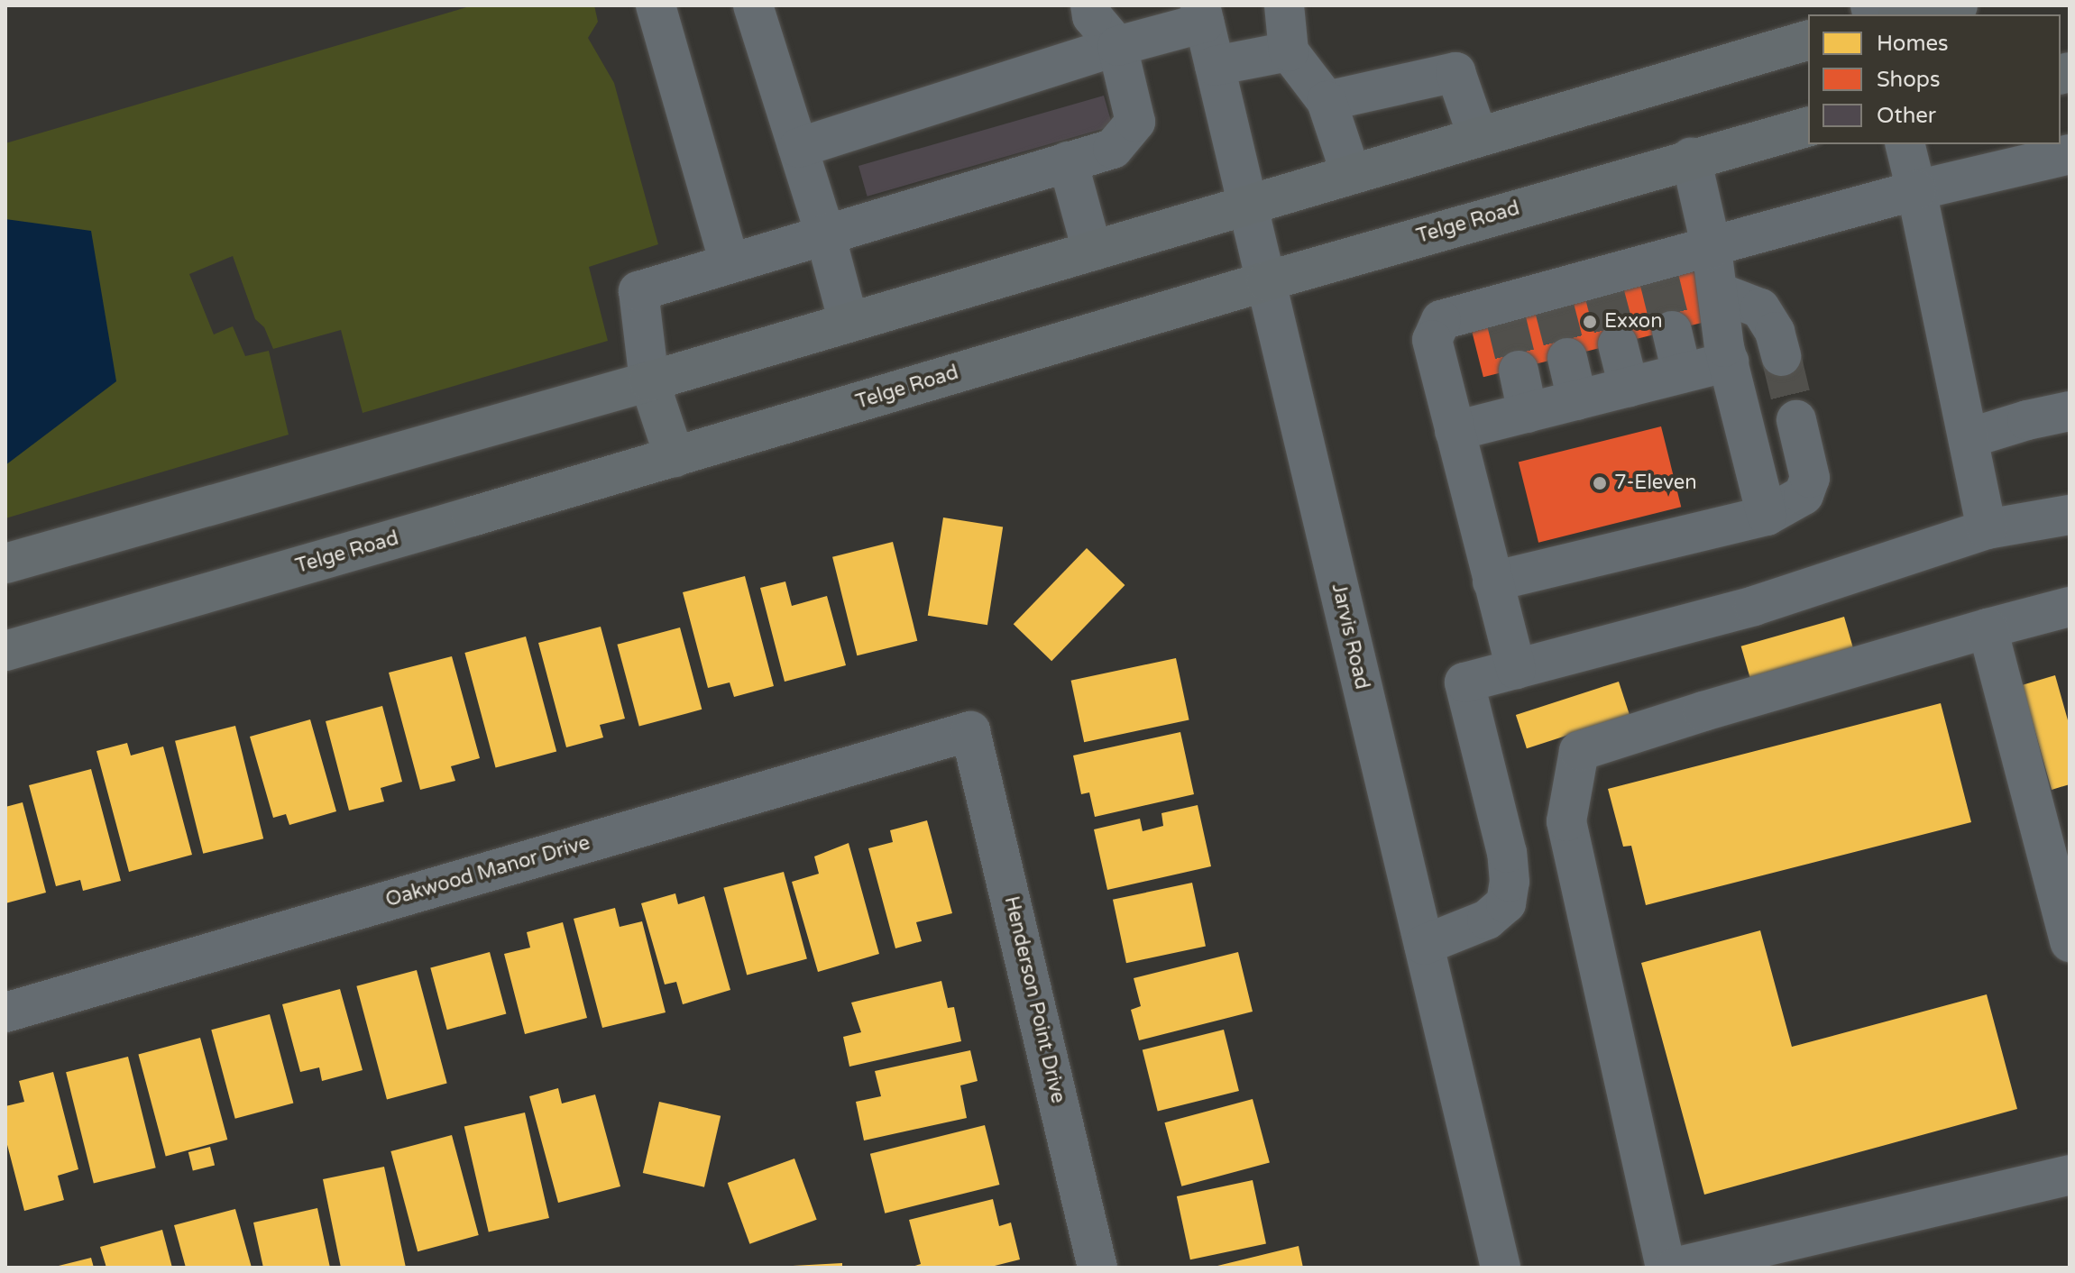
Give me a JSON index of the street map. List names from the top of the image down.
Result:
{
  "streets": {
    "main road": ["Telge Road"],
    "street": ["Jarvis Road", "Oakwood Manor Drive", "Henderson Point Drive"]
  },
  "crossings": [
    ["Telge Road", "Jarvis Road"],
    ["Oakwood Manor Drive", "Henderson Point Drive"]
  ],
  "places": ["Exxon", "7-Eleven"],
  "legend": ["Homes", "Shops", "Other"]
}
